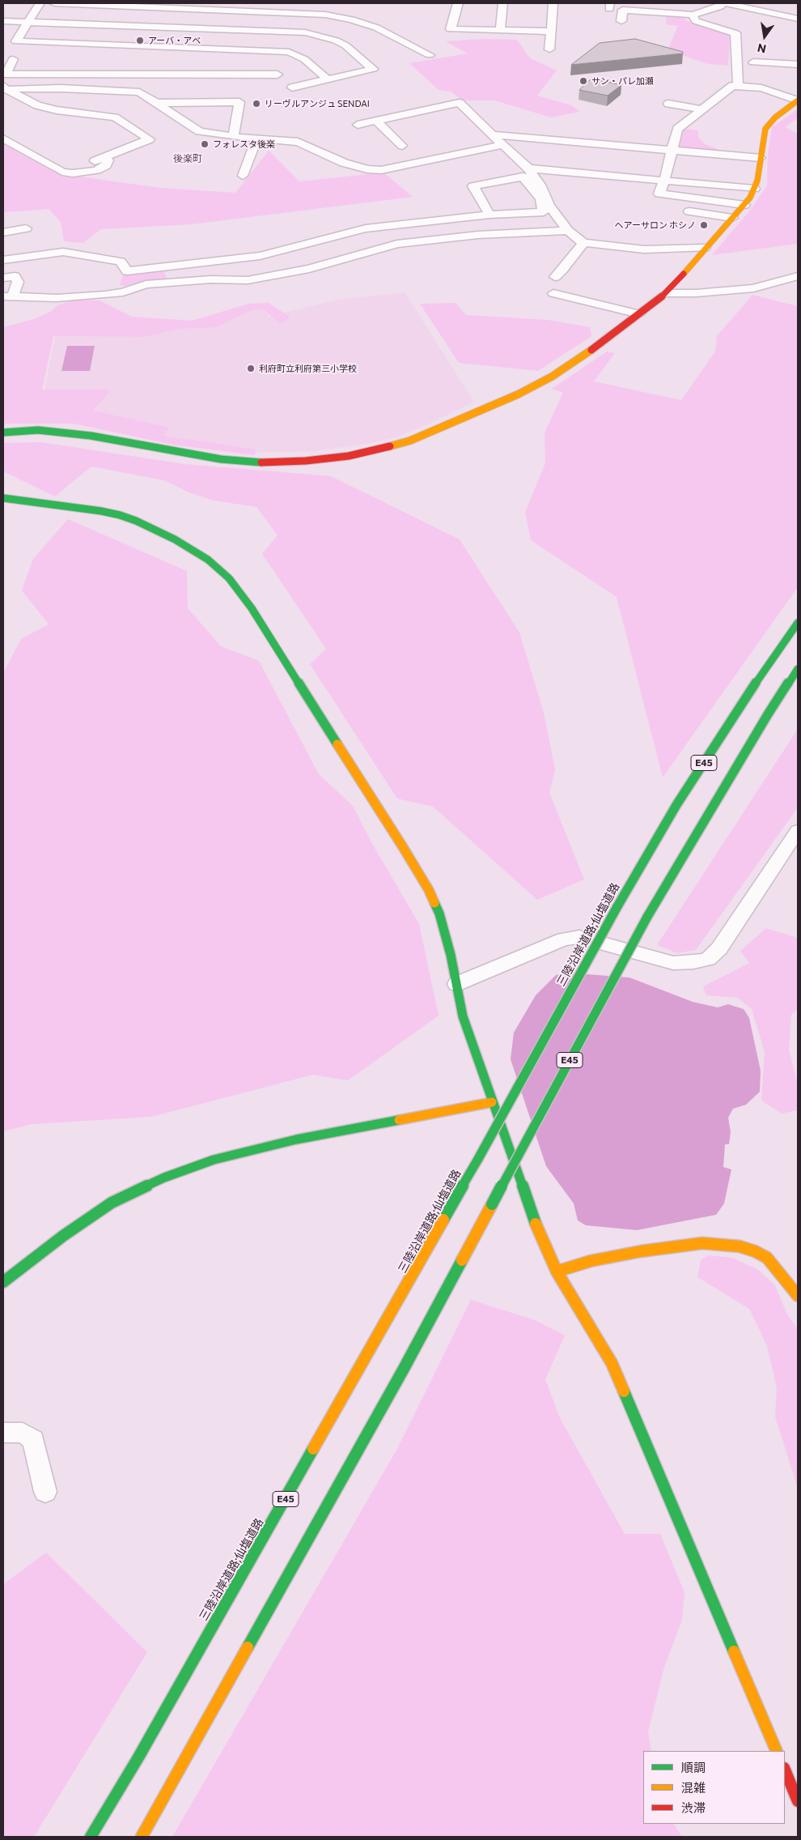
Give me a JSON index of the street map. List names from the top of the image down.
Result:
{
  "streets": {
    "main road": ["E45", "三陸沿岸道路;仙塩道路"]
  },
  "districts": ["後楽町"],
  "places": [
    "アーバ・アベ",
    "サン・パレ加瀬",
    "リーヴルアンジュ SENDAI",
    "フォレスタ後楽",
    "ヘアーサロン ホシノ",
    "利府町立利府第三小学校"
  ],
  "legend": ["順調", "混雑", "渋滞"],
  "north": "bottom"
}
